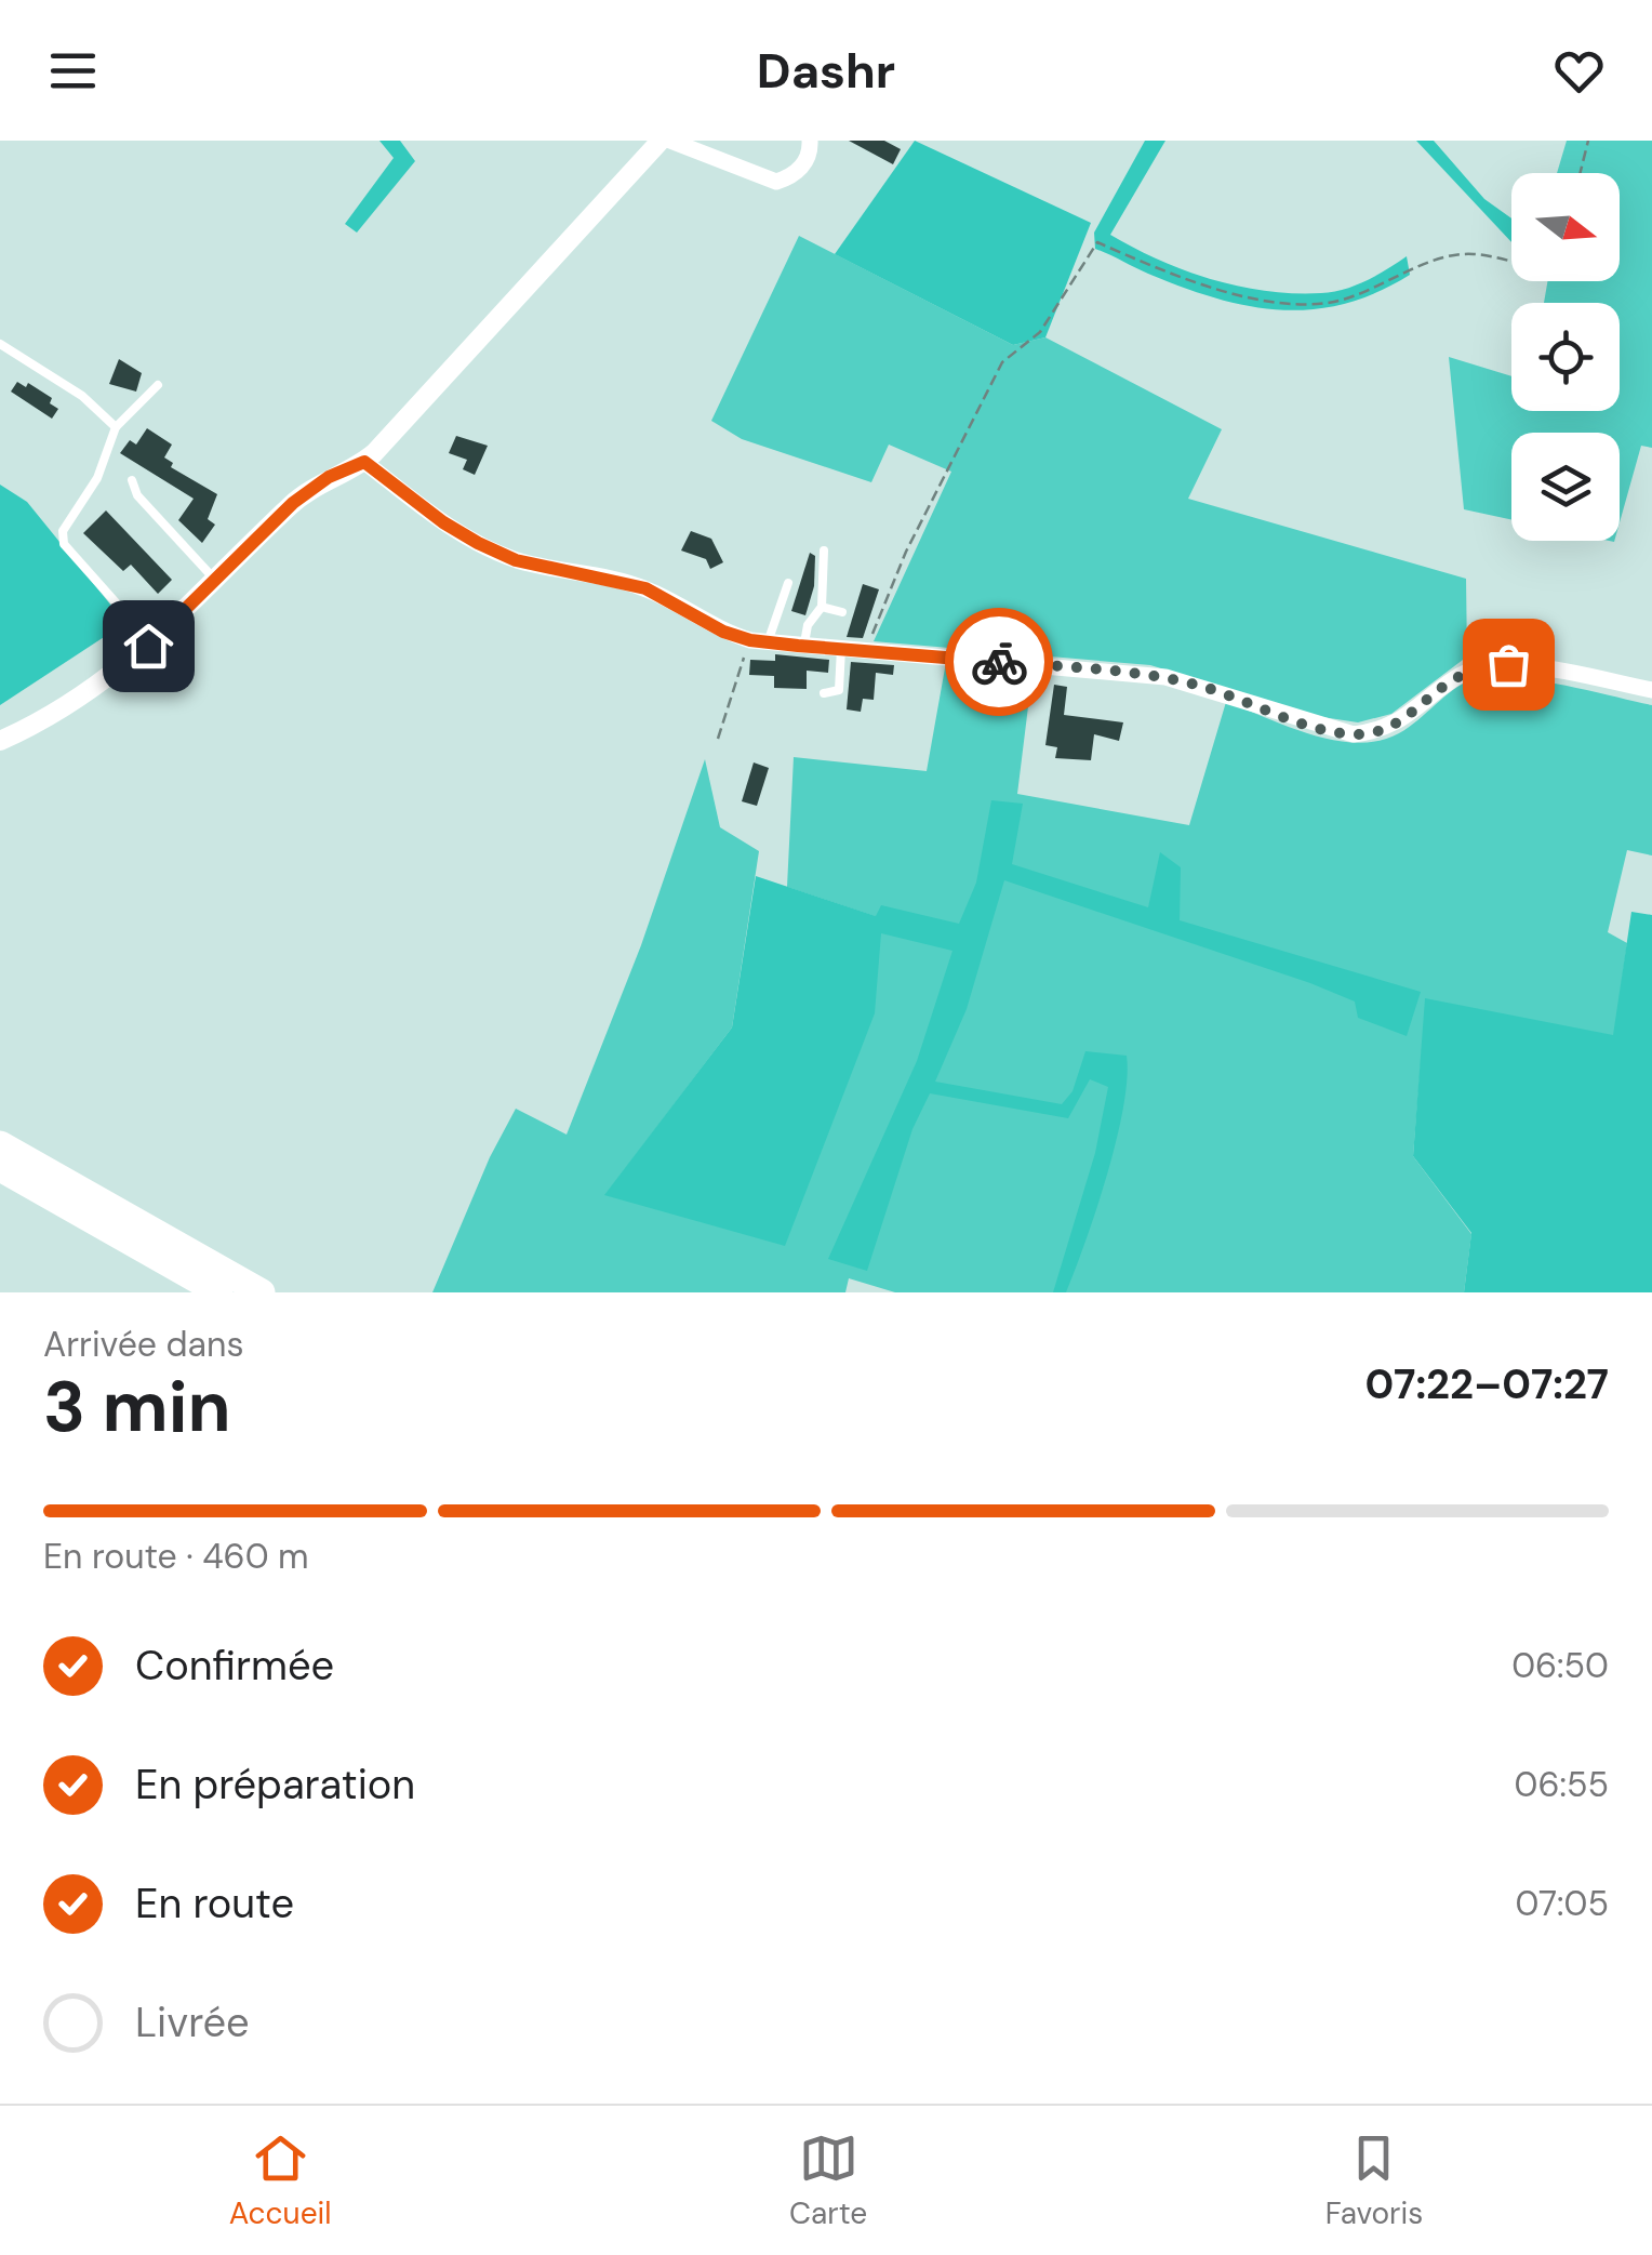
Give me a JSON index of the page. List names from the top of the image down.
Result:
{
  "north": "right",
  "page": {
    "header": "Dashr",
    "heading": ["3 min", "Arrivée dans", "07:22–07:27"],
    "bar": "En route · 460 m",
    "list": [
      ["Confirmée", "06:50"],
      ["En préparation", "06:55"],
      ["En route", "07:05"],
      "Livrée"
    ],
    "tabs": ["Accueil", "Carte", "Favoris"]
  }
}
